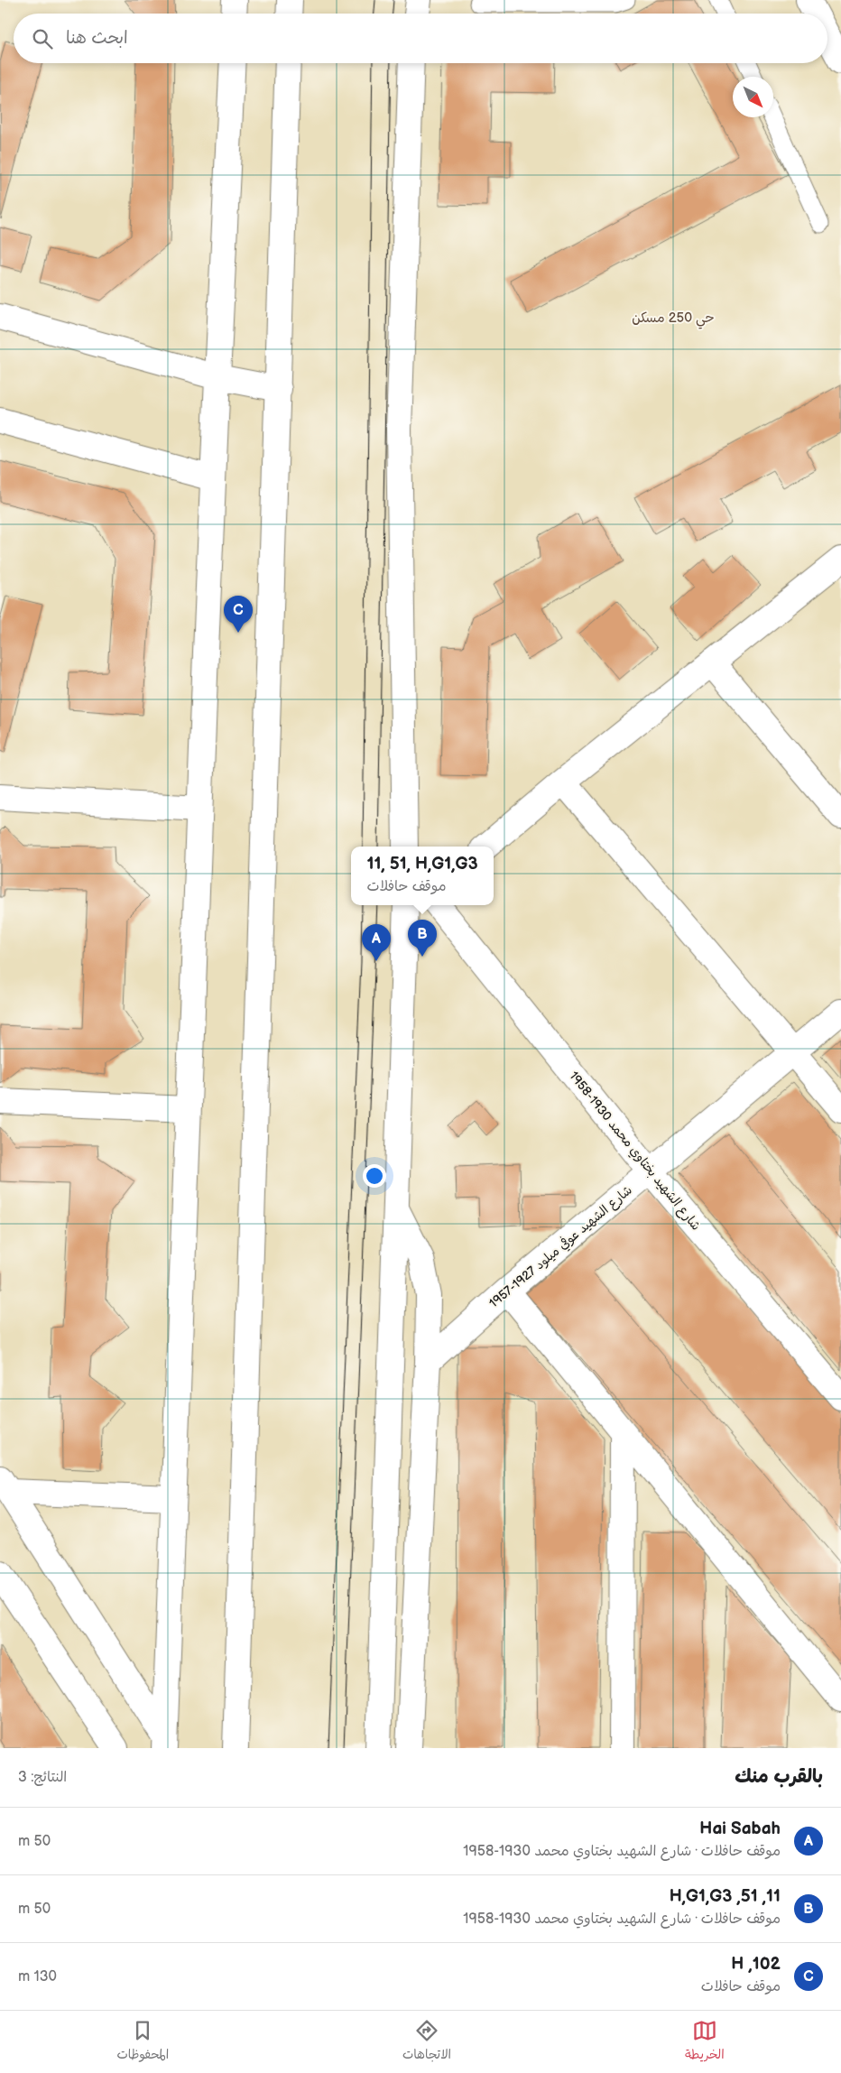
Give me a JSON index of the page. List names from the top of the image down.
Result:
{
  "streets": {
    "street": ["شارع الشهيد بختاوي محمد 1930-1958", "شارع الشهيد عوفي ميلود 1927-1957"]
  },
  "crossings": [
    ["شارع الشهيد بختاوي محمد 1930-1958", "شارع الشهيد عوفي ميلود 1927-1957"]
  ],
  "districts": ["حي 250 مسكن"],
  "north": "bottom right",
  "page": {
    "search": "ابحث هنا",
    "pins": ["C", "B", "A"],
    "popup": ["11, 51, H,G1,G3", "موقف حافلات"],
    "heading": ["بالقرب منك", "النتائج: 3"],
    "list": [
      {
        "mark": "A",
        "name": "Hai Sabah",
        "note": "موقف حافلات · شارع الشهيد بختاوي محمد 1930-1958",
        "value": "50 m"
      },
      {
        "mark": "B",
        "name": "11, 51, H,G1,G3",
        "note": "موقف حافلات · شارع الشهيد بختاوي محمد 1930-1958",
        "value": "50 m"
      },
      {
        "mark": "C",
        "name": "102, H",
        "note": "موقف حافلات",
        "value": "130 m"
      }
    ],
    "nav": ["الخريطة", "الاتجاهات", "المحفوظات"]
  }
}
